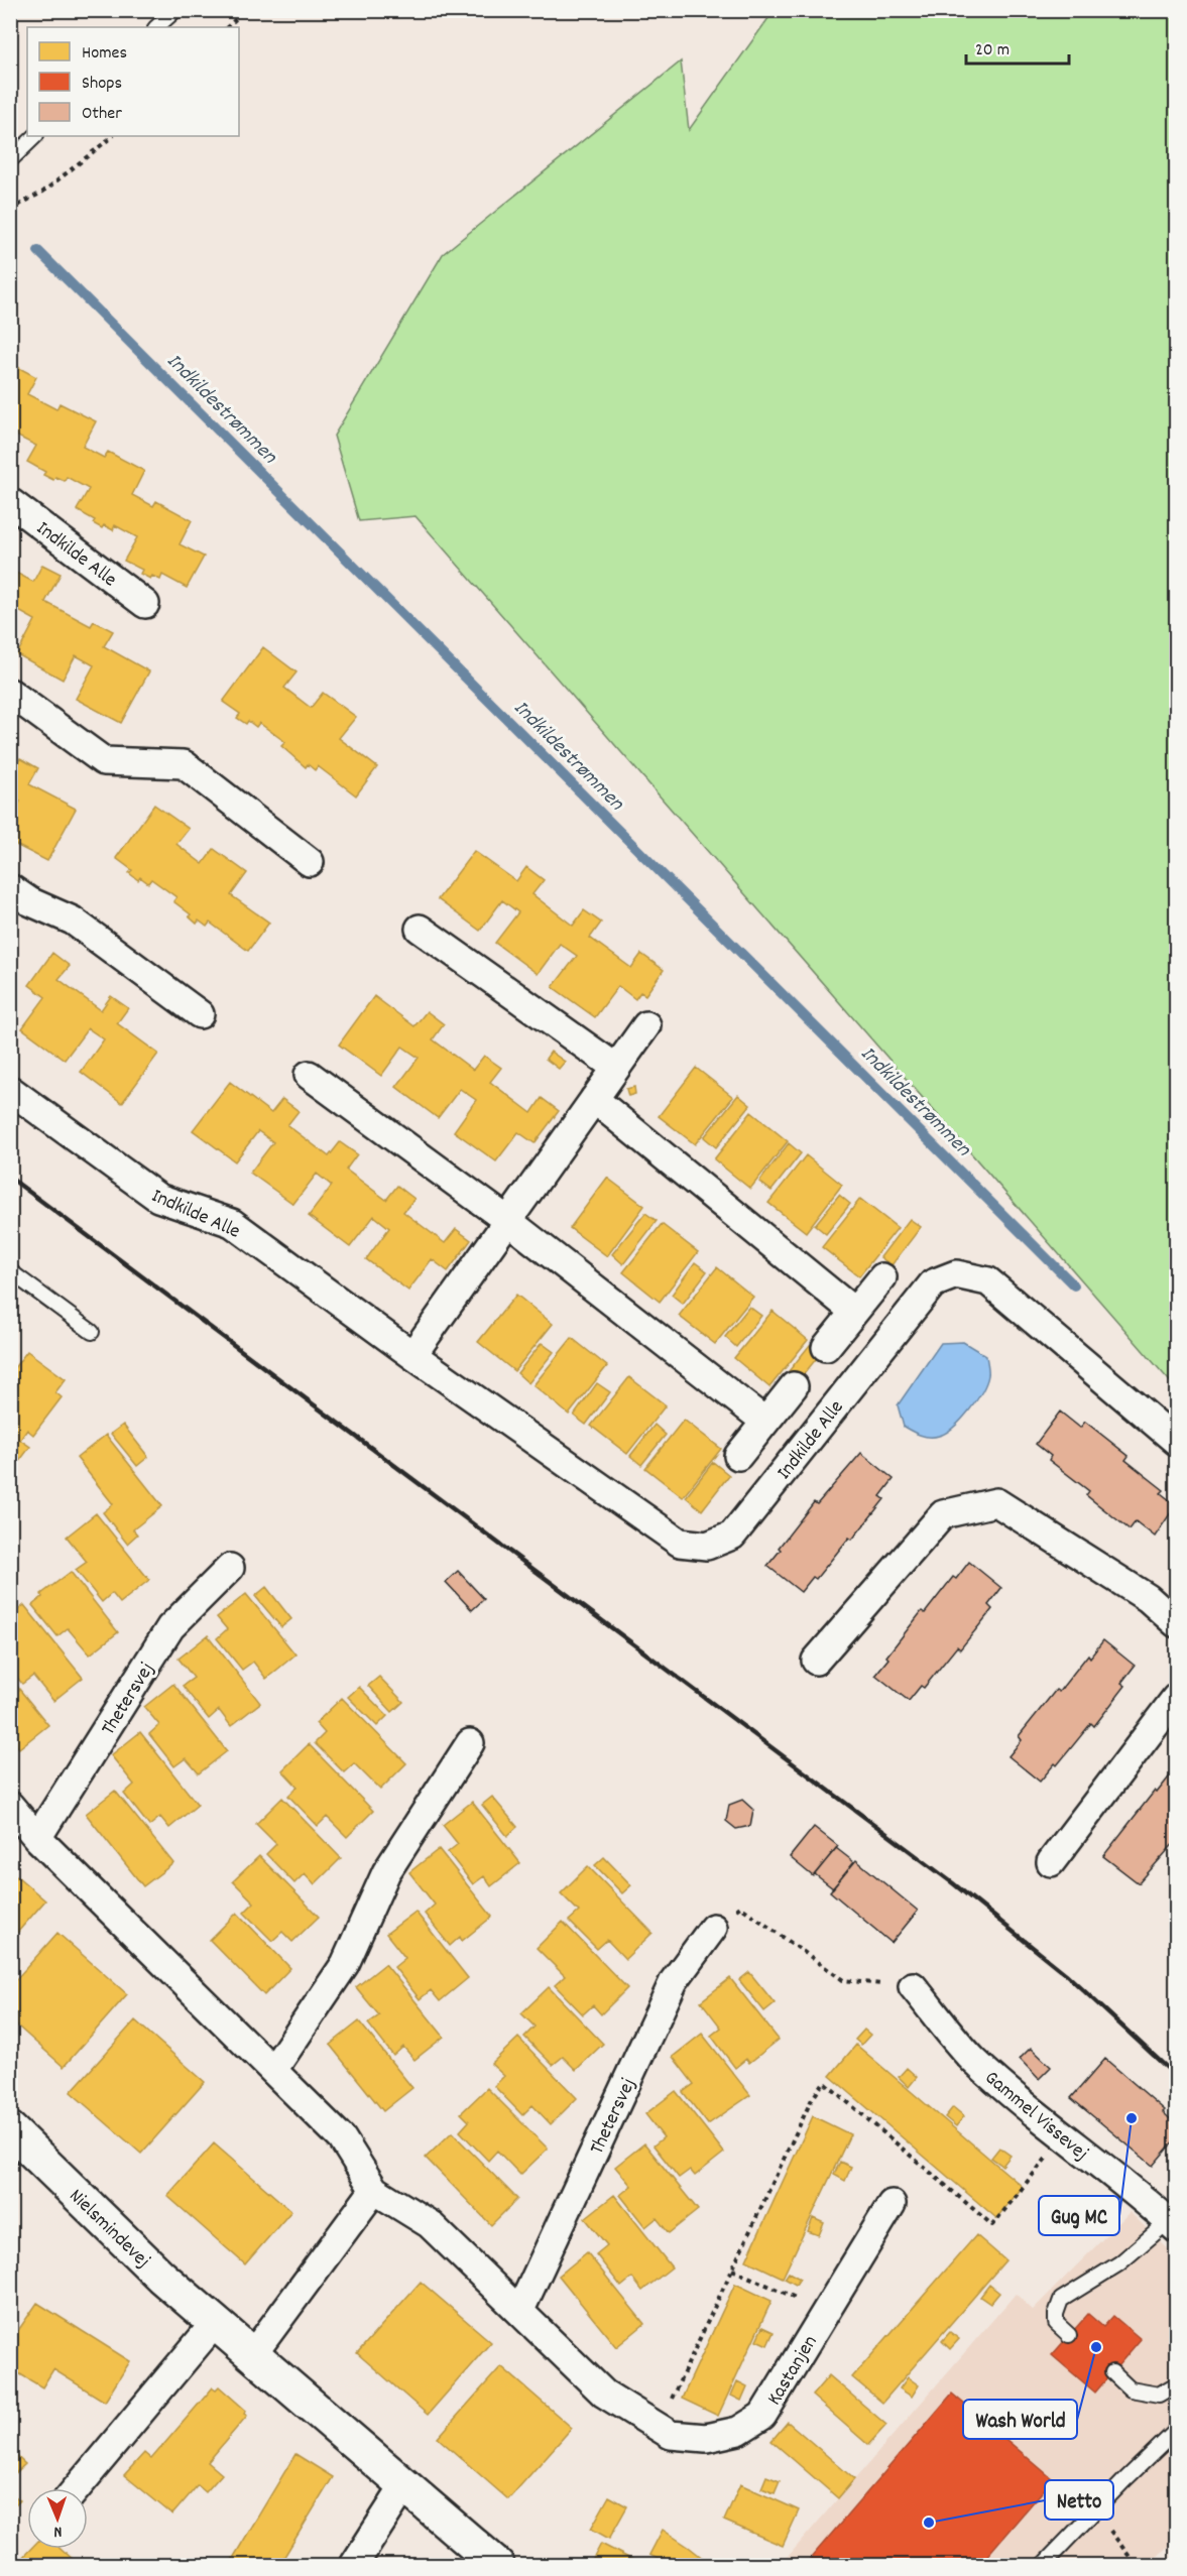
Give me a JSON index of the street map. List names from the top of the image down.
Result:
{
  "streets": {
    "street": [
      "Indkilde Alle",
      "Thetersvej",
      "Gammel Vissevej",
      "Nielsmindevej",
      "Kastanjen"
    ]
  },
  "crossings": [
    ["Thetersvej", "Kastanjen"]
  ],
  "water": ["Indkildestrømmen"],
  "places": ["Gug MC", "Wash World", "Netto"],
  "legend": ["Homes", "Shops", "Other"],
  "scale_bar": "20 m",
  "north": "bottom"
}
